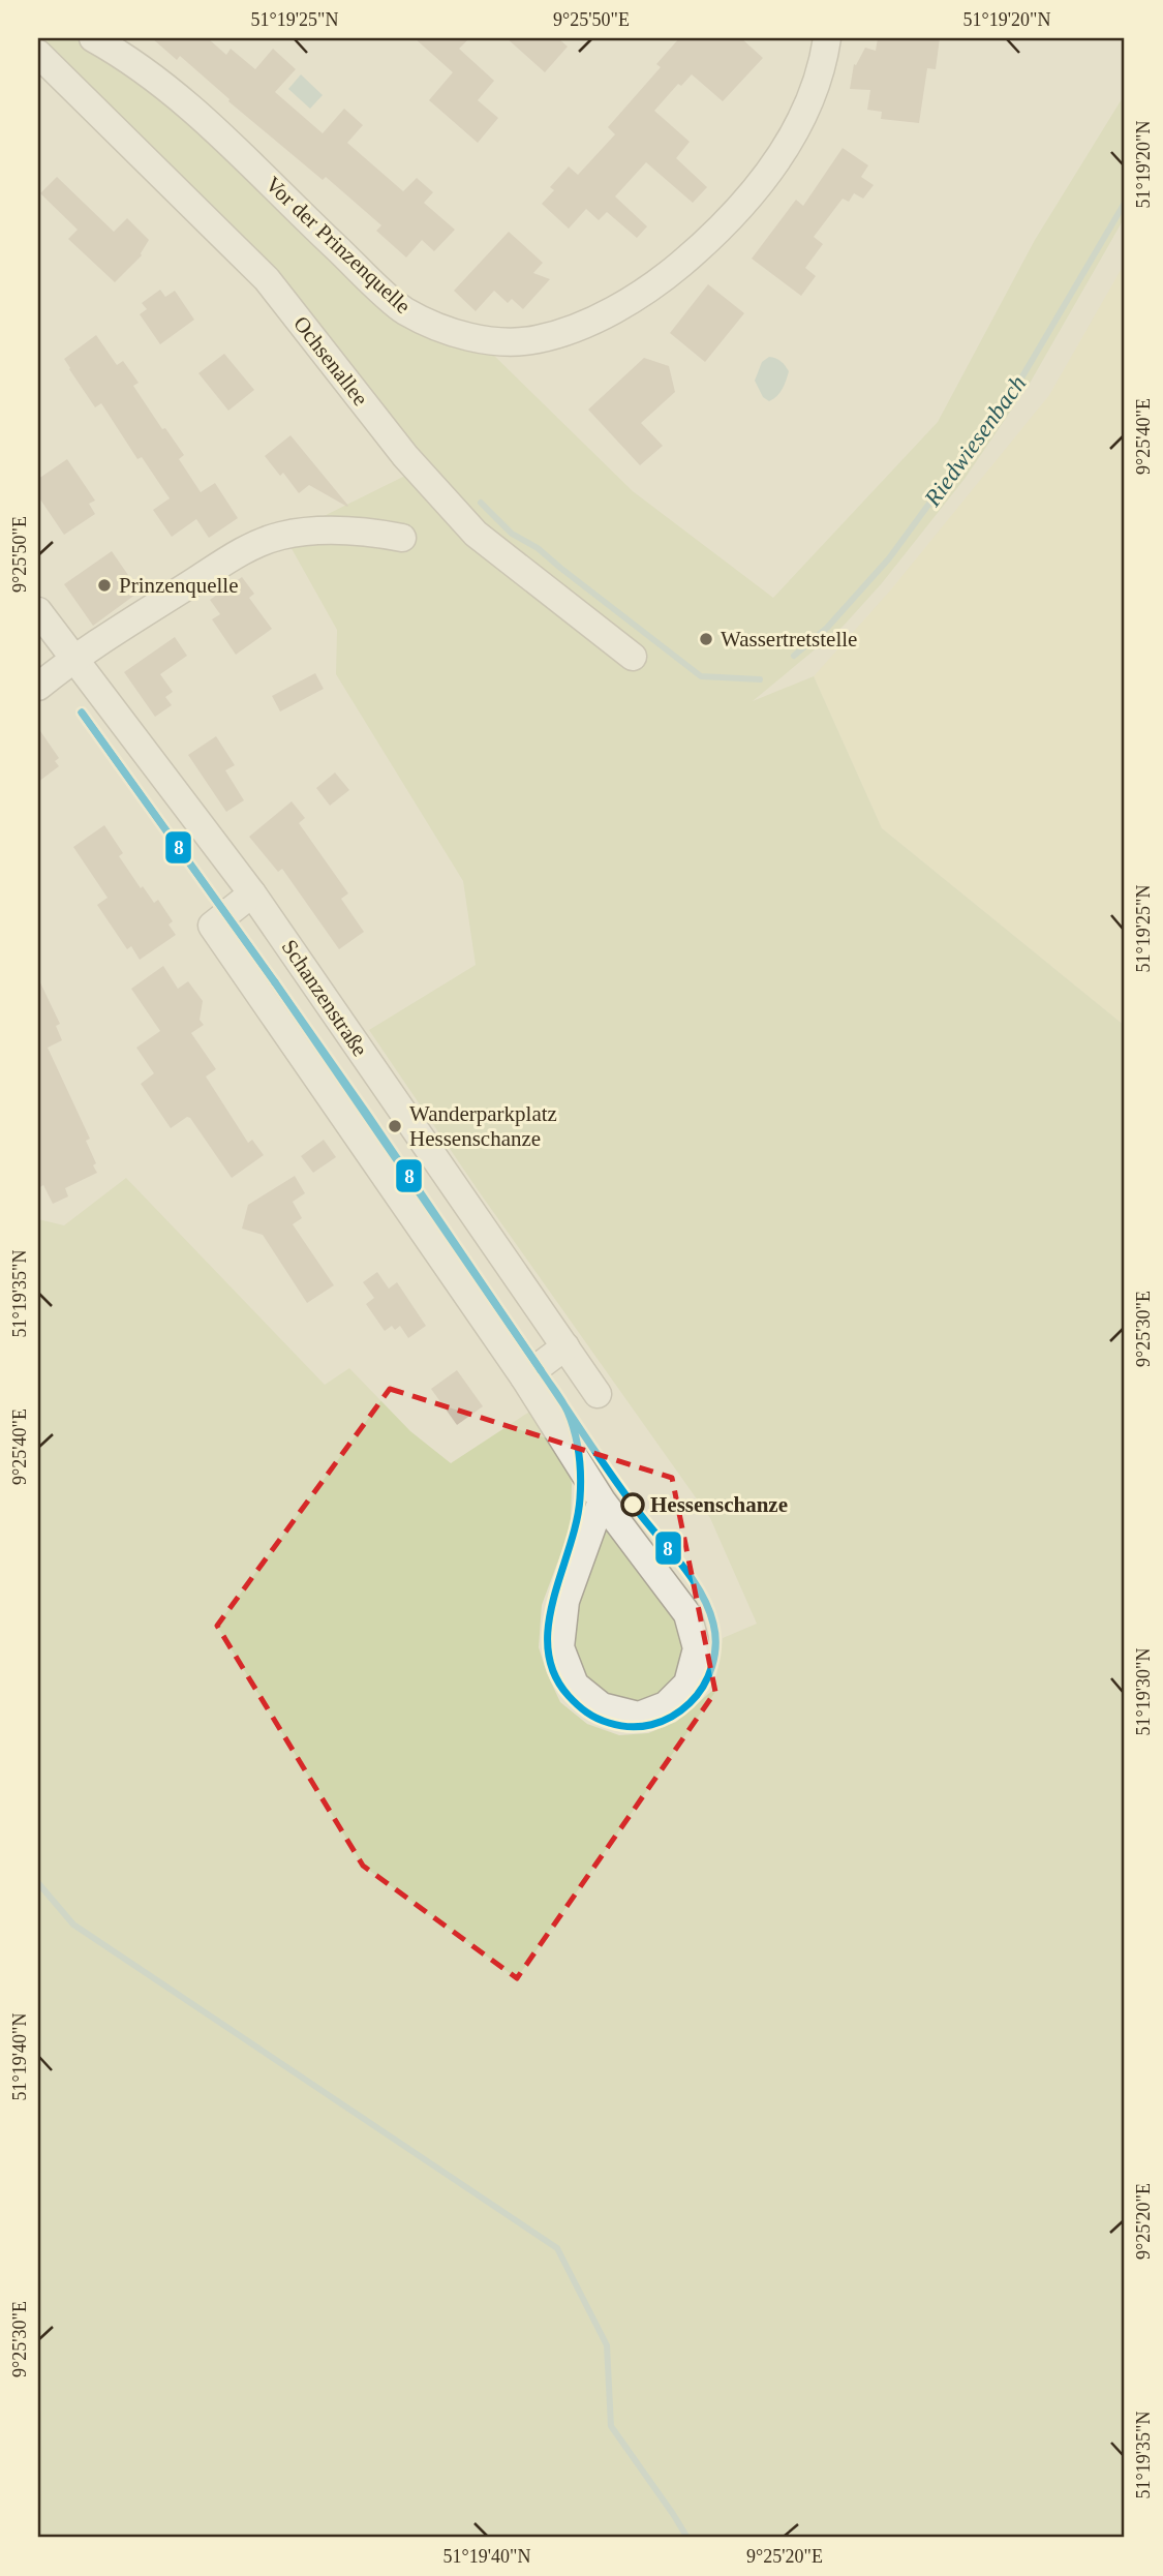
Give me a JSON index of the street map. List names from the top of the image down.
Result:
{
  "streets": {
    "street": ["Vor der Prinzenquelle", "Ochsenallee", "Schanzenstraße"]
  },
  "water": ["Riedwiesenbach"],
  "places": [
    "Prinzenquelle",
    "Wassertretstelle",
    "Wanderparkplatz Hessenschanze",
    "Hessenschanze"
  ],
  "lines": ["transit line 8"],
  "coordinates": [
    "51°19'25\"N",
    "9°25'50\"E",
    "51°19'20\"N",
    "9°25'40\"E",
    "51°19'35\"N",
    "9°25'30\"E",
    "51°19'30\"N",
    "51°19'40\"N",
    "9°25'20\"E"
  ]
}
